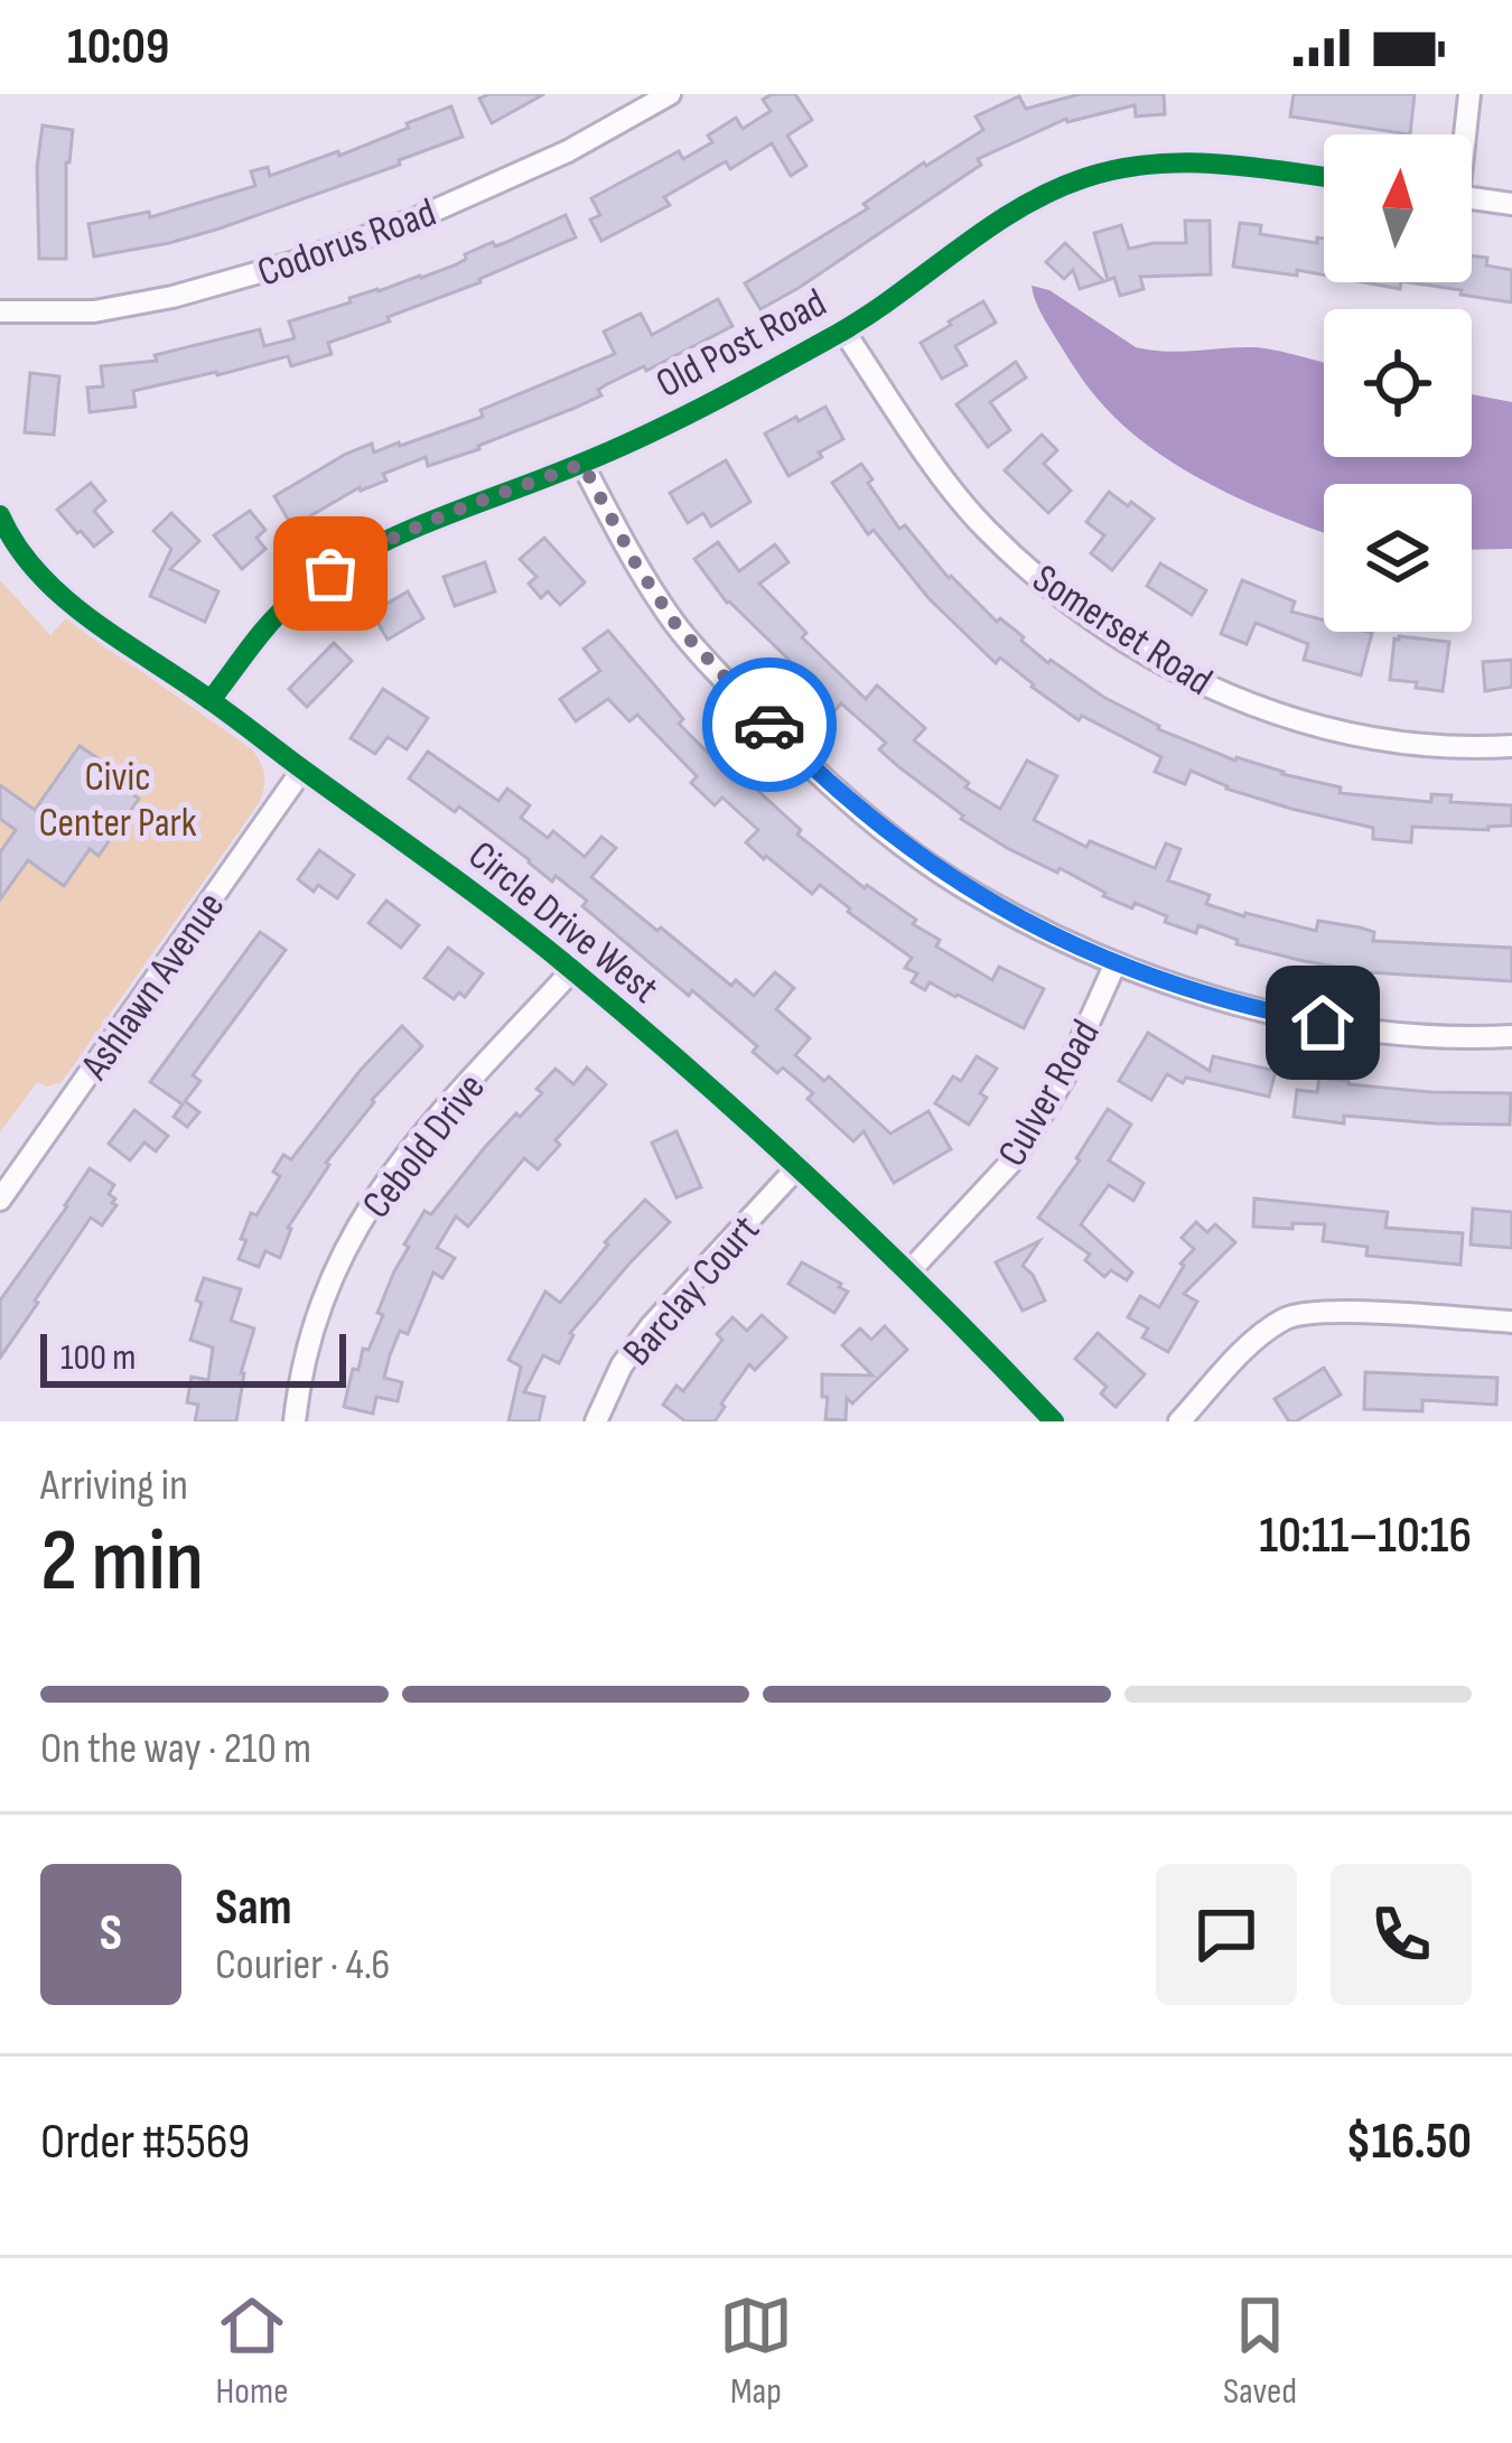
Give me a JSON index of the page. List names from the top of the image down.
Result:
{
  "streets": {
    "street": [
      "Codorus Road",
      "Old Post Road",
      "Somerset Road",
      "Circle Drive West",
      "Ashlawn Avenue",
      "Culver Road",
      "Cebold Drive",
      "Barclay Court"
    ]
  },
  "crossings": [
    ["Old Post Road", "Somerset Road"],
    ["Old Post Road", "Circle Drive West"],
    ["Circle Drive West", "Ashlawn Avenue"],
    ["Circle Drive West", "Culver Road"],
    ["Circle Drive West", "Cebold Drive"],
    ["Circle Drive West", "Barclay Court"]
  ],
  "parks": ["Civic Center Park"],
  "scale_bar": "100 m",
  "north": "top",
  "page": {
    "status": "10:09",
    "scale": "100 m",
    "heading": ["2 min", "Arriving in", "10:11–10:16"],
    "panel": [
      "Sam",
      "Courier · 4.6",
      "Order #5569",
      "$16.50"
    ],
    "bar": "On the way · 210 m",
    "round": "S",
    "tabs": ["Home", "Map", "Saved"]
  }
}
